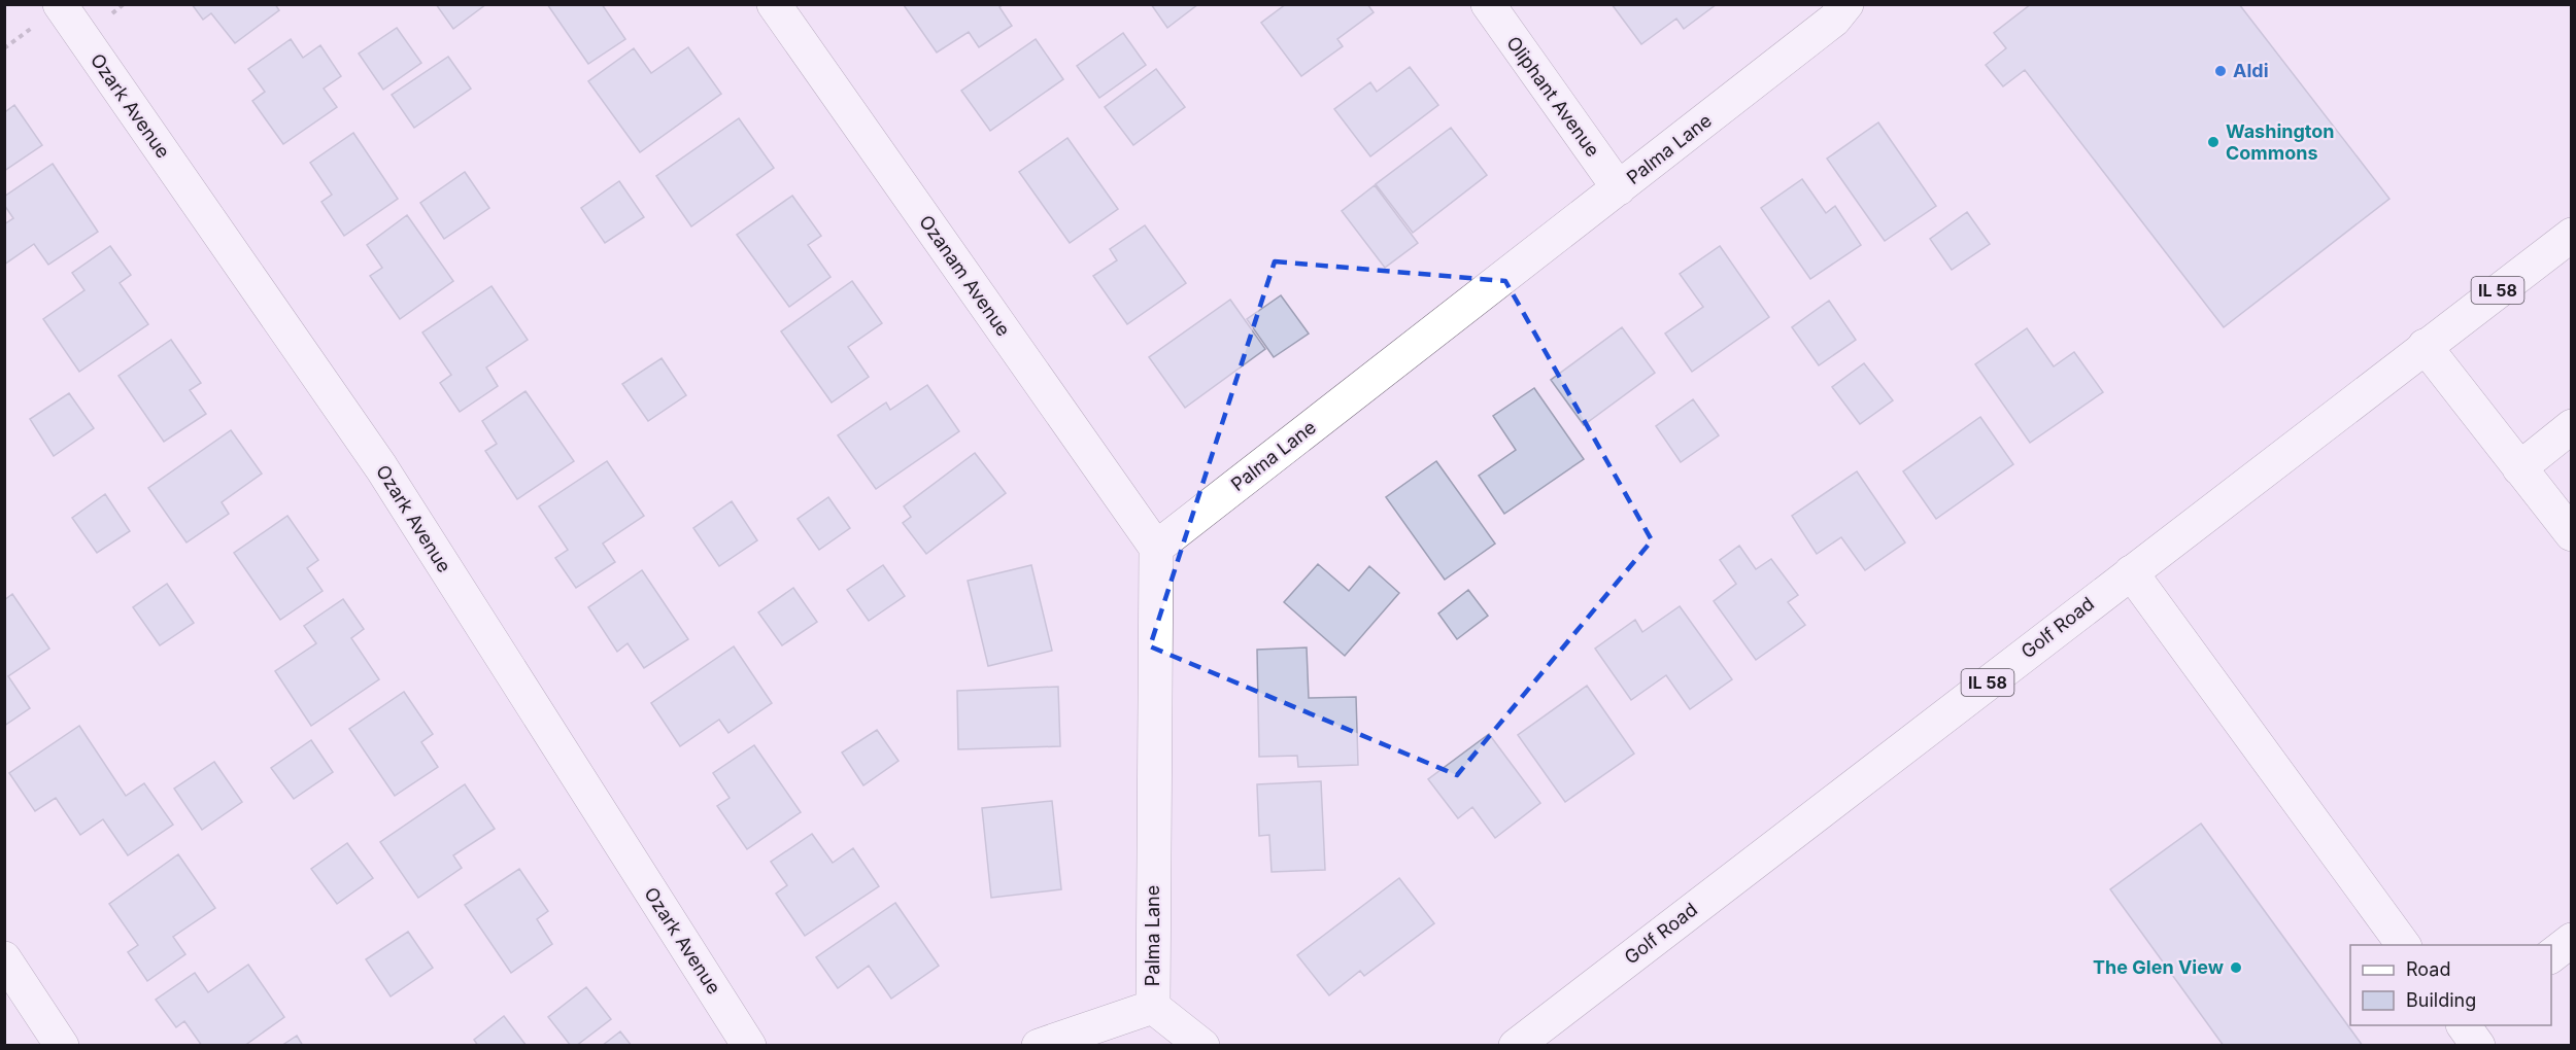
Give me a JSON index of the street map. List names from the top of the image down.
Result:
{
  "streets": {
    "street": [
      "Oliphant Avenue",
      "Ozark Avenue",
      "Palma Lane",
      "Ozanam Avenue",
      "IL 58",
      "Golf Road"
    ]
  },
  "crossings": [
    ["Oliphant Avenue", "Palma Lane"],
    ["Palma Lane", "Ozanam Avenue"]
  ],
  "places": ["Aldi", "Washington Commons", "The Glen View"],
  "legend": ["Road", "Building"]
}
